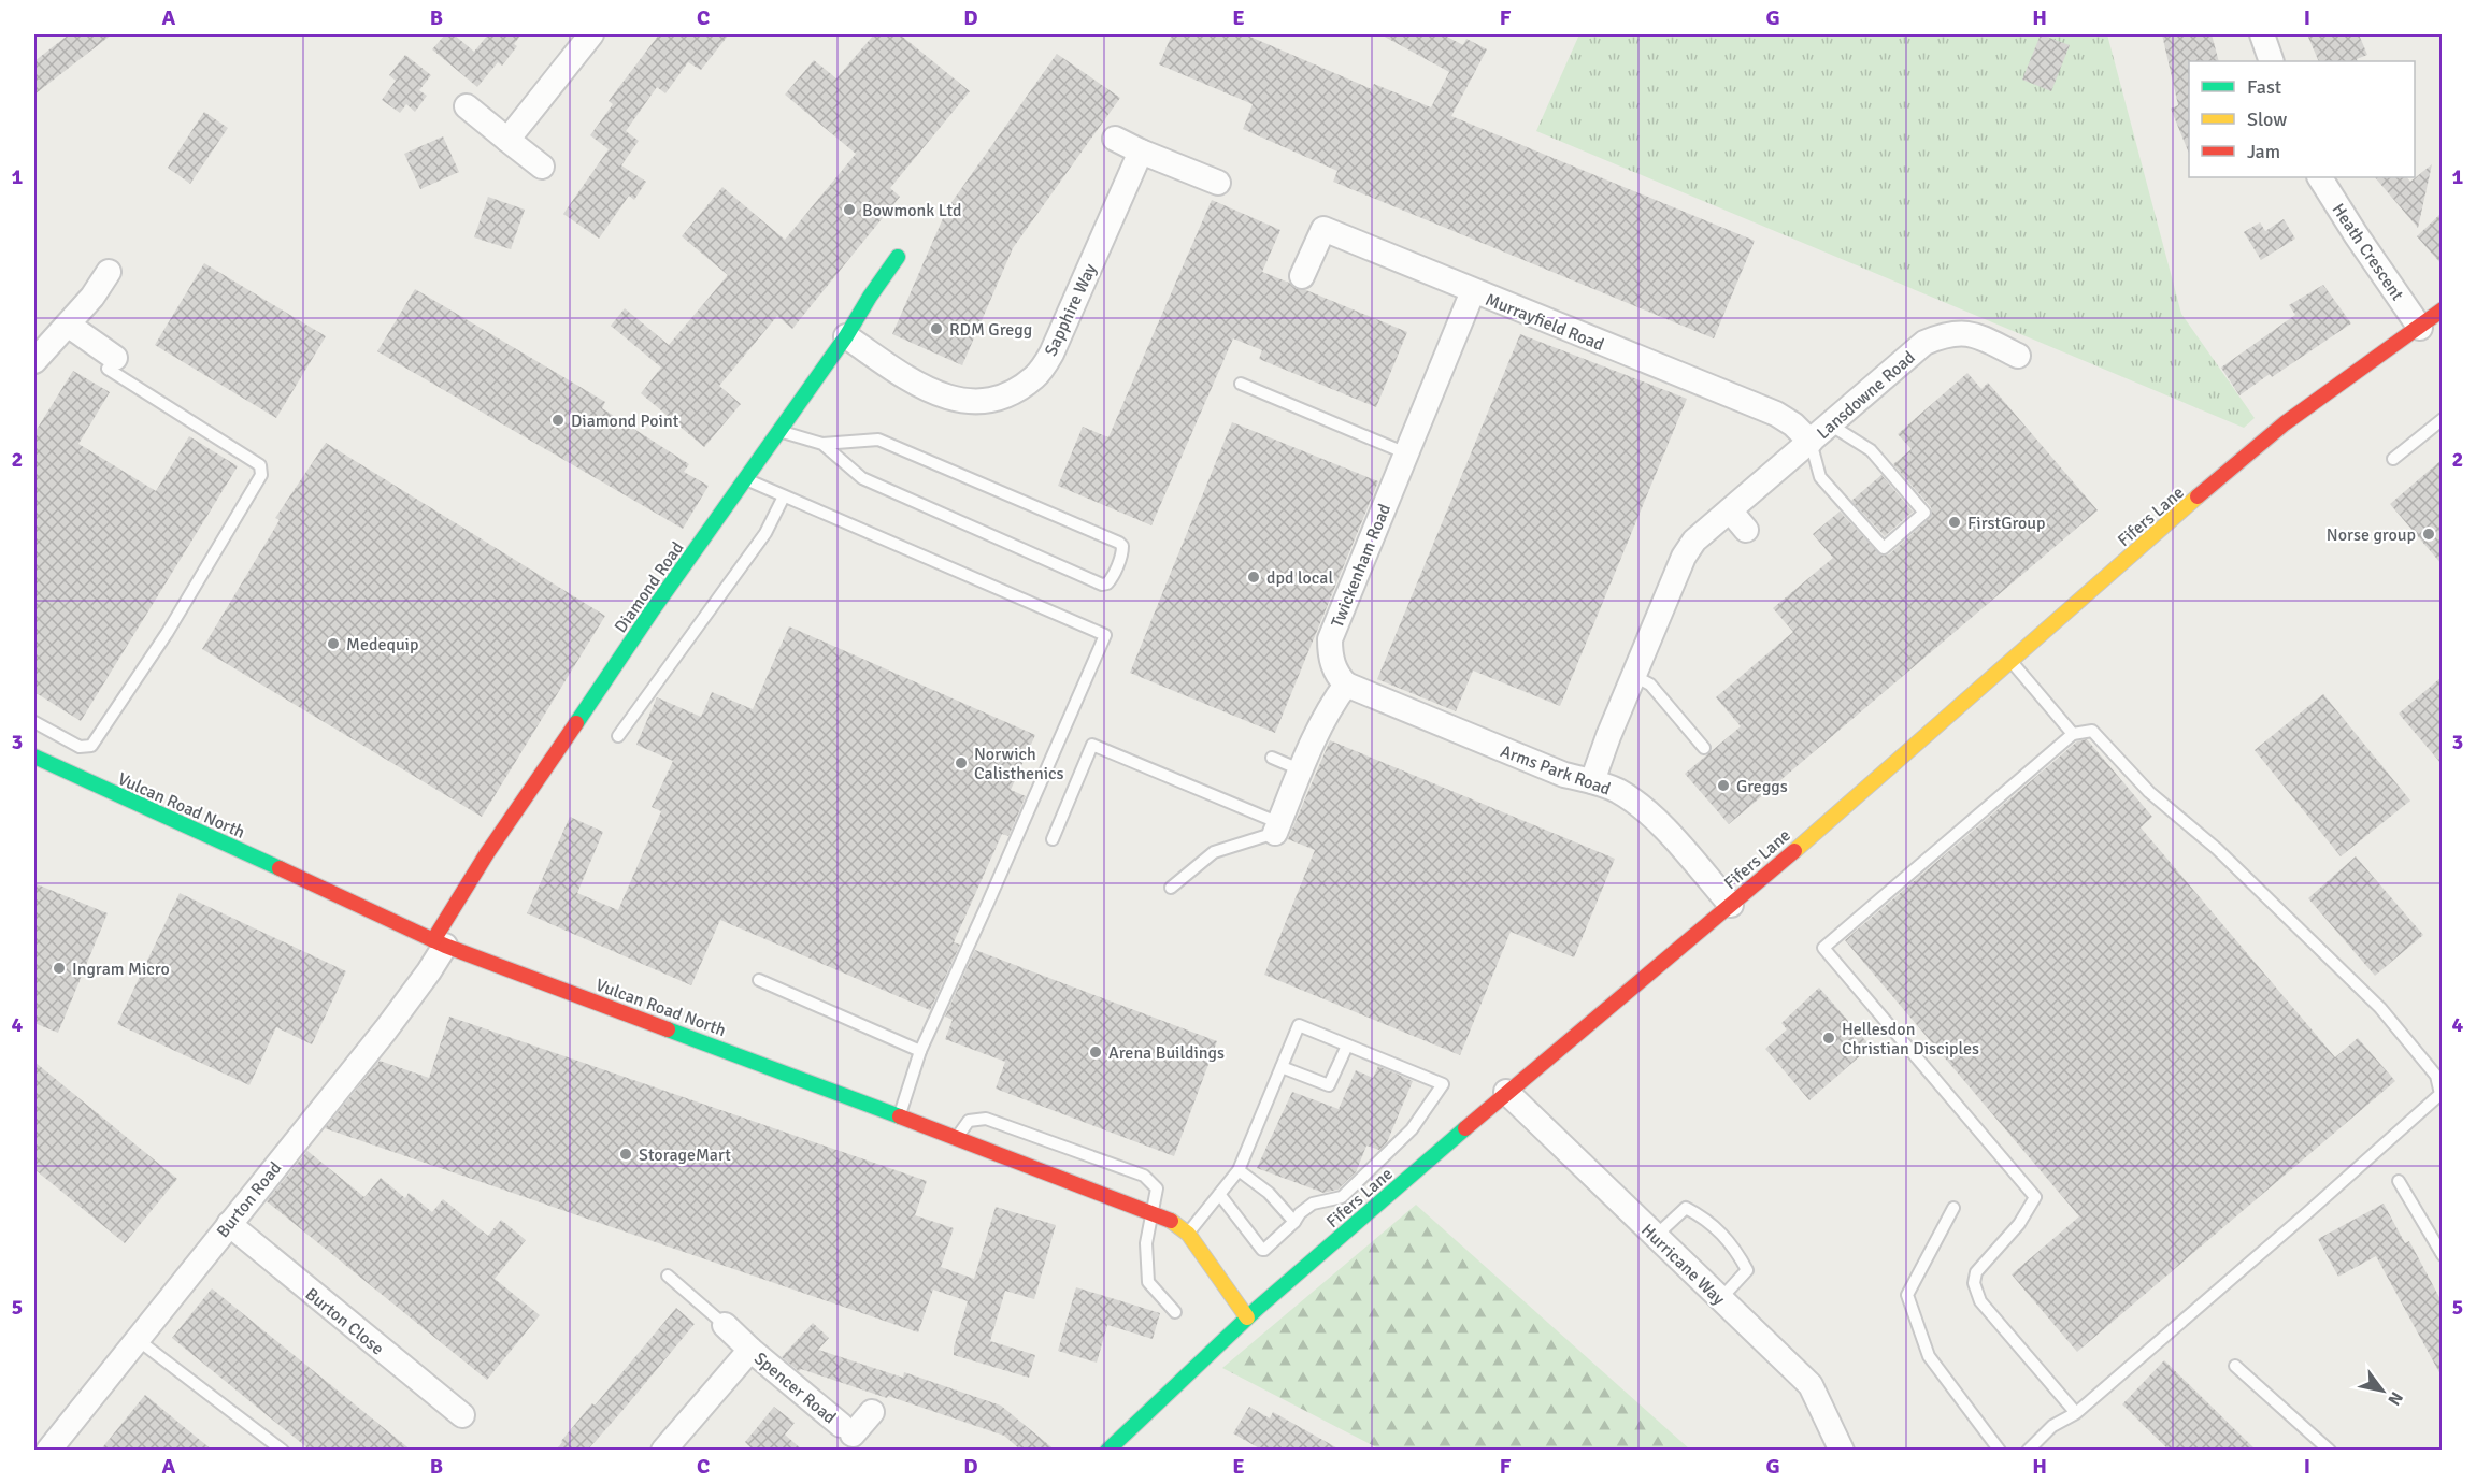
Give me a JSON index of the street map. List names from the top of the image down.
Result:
{
  "streets": {
    "street": [
      "Heath Crescent",
      "Sapphire Way",
      "Murrayfield Road",
      "Lansdowne Road",
      "Fifers Lane",
      "Twickenham Road",
      "Diamond Road",
      "Arms Park Road",
      "Vulcan Road North",
      "Burton Road",
      "Hurricane Way",
      "Burton Close",
      "Spencer Road"
    ]
  },
  "crossings": [
    ["Heath Crescent", "Fifers Lane"],
    ["Sapphire Way", "Diamond Road"],
    ["Murrayfield Road", "Lansdowne Road"],
    ["Murrayfield Road", "Twickenham Road"],
    ["Lansdowne Road", "Arms Park Road"],
    ["Fifers Lane", "Arms Park Road"],
    ["Fifers Lane", "Vulcan Road North"],
    ["Fifers Lane", "Hurricane Way"],
    ["Twickenham Road", "Arms Park Road"],
    ["Diamond Road", "Vulcan Road North"],
    ["Diamond Road", "Burton Road"],
    ["Vulcan Road North", "Burton Road"],
    ["Burton Road", "Burton Close"]
  ],
  "places": [
    "Bowmonk Ltd",
    "RDM Gregg",
    "Diamond Point",
    "FirstGroup",
    "Norse group",
    "dpd local",
    "Medequip",
    "Norwich Calisthenics",
    "Greggs",
    "Ingram Micro",
    "Hellesdon Christian Disciples",
    "Arena Buildings",
    "StorageMart"
  ],
  "legend": ["Fast", "Slow", "Jam"],
  "north": "bottom right",
  "grid": {
    "columns": [
      "A",
      "B",
      "C",
      "D",
      "E",
      "F",
      "G",
      "H",
      "I"
    ],
    "rows": [
      "1",
      "2",
      "3",
      "4",
      "5"
    ]
  }
}
